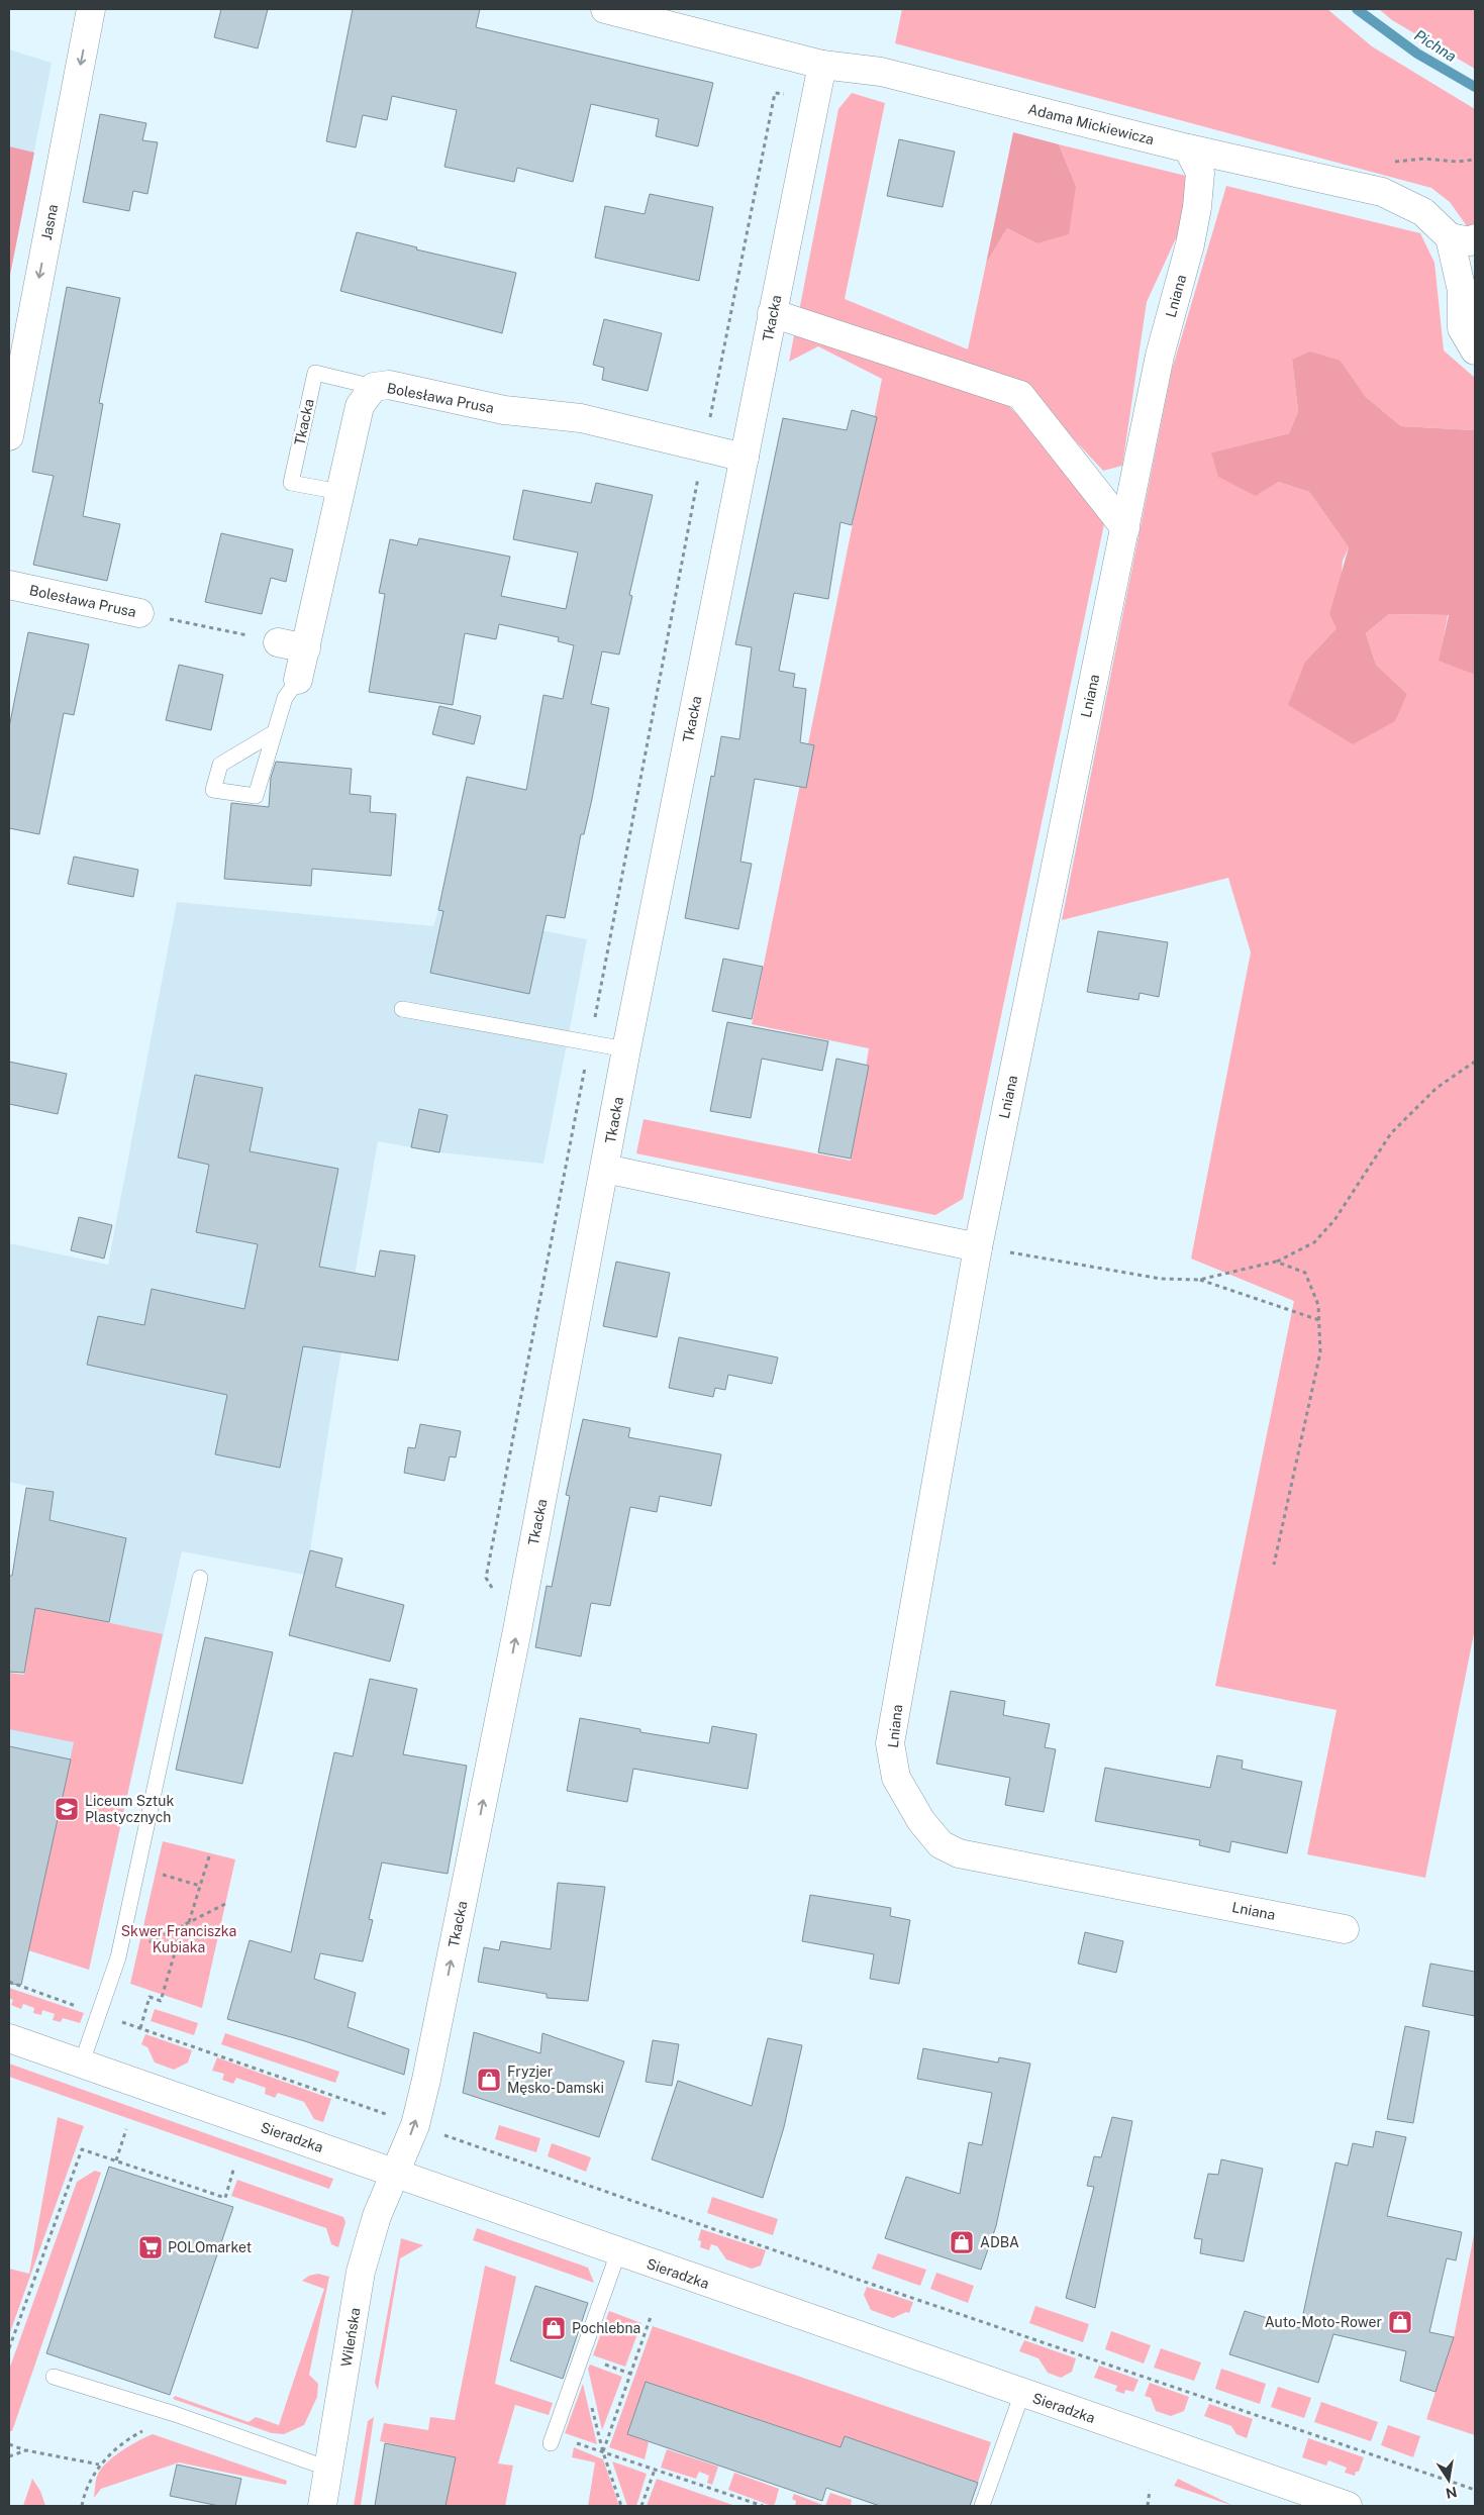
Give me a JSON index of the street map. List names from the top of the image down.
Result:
{
  "streets": {
    "street": [
      "Adama Mickiewicza",
      "Jasna",
      "Lniana",
      "Tkacka",
      "Bolesława Prusa",
      "Sieradzka",
      "Wileńska"
    ]
  },
  "crossings": [
    ["Adama Mickiewicza", "Lniana"],
    ["Adama Mickiewicza", "Tkacka"],
    ["Tkacka", "Bolesława Prusa"],
    ["Tkacka", "Sieradzka"],
    ["Tkacka", "Wileńska"],
    ["Sieradzka", "Wileńska"]
  ],
  "one_way": ["Jasna"],
  "water": ["Pichna"],
  "parks": ["Skwer Franciszka Kubiaka"],
  "places": {
    "school or university": ["Liceum Sztuk Plastycznych"],
    "shop": [
      "Fryzjer Męsko-Damski",
      "ADBA",
      "Auto-Moto-Rower",
      "Pochlebna"
    ],
    "supermarket": ["POLOmarket"]
  },
  "north": "bottom"
}
